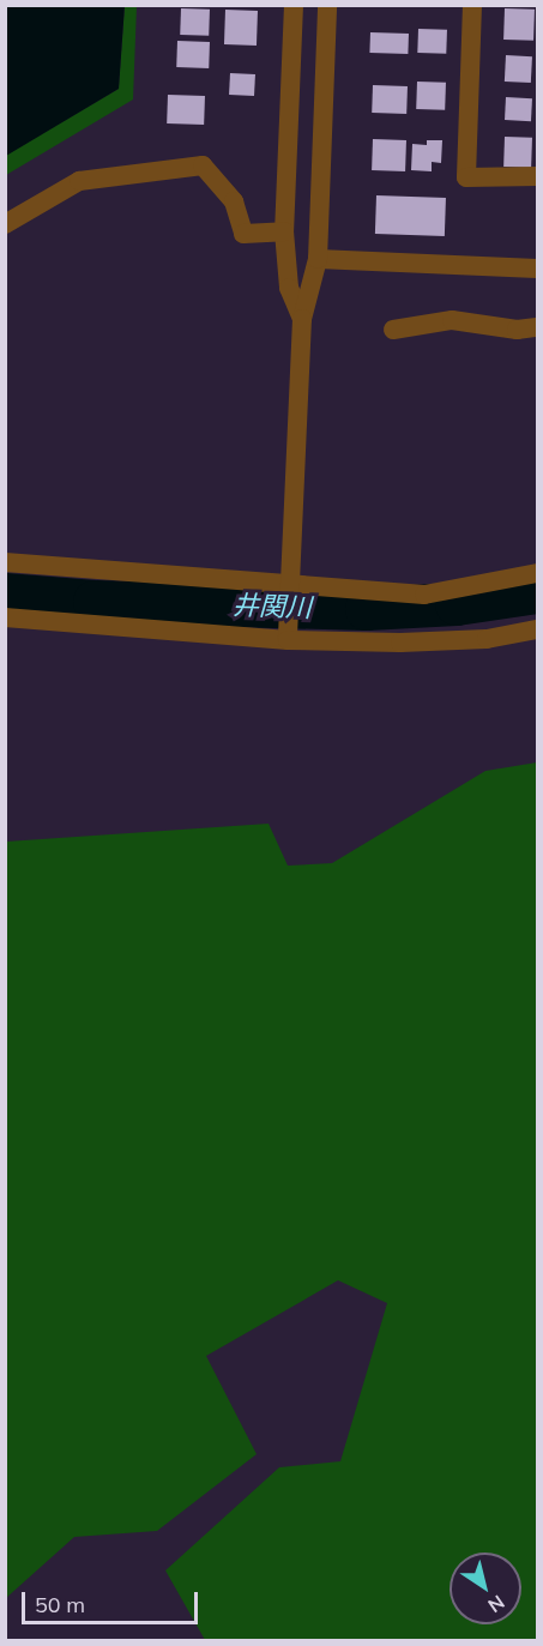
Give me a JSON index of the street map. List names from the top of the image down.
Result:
{
  "water": ["井関川"],
  "scale_bar": "50 m",
  "north": "bottom right"
}
